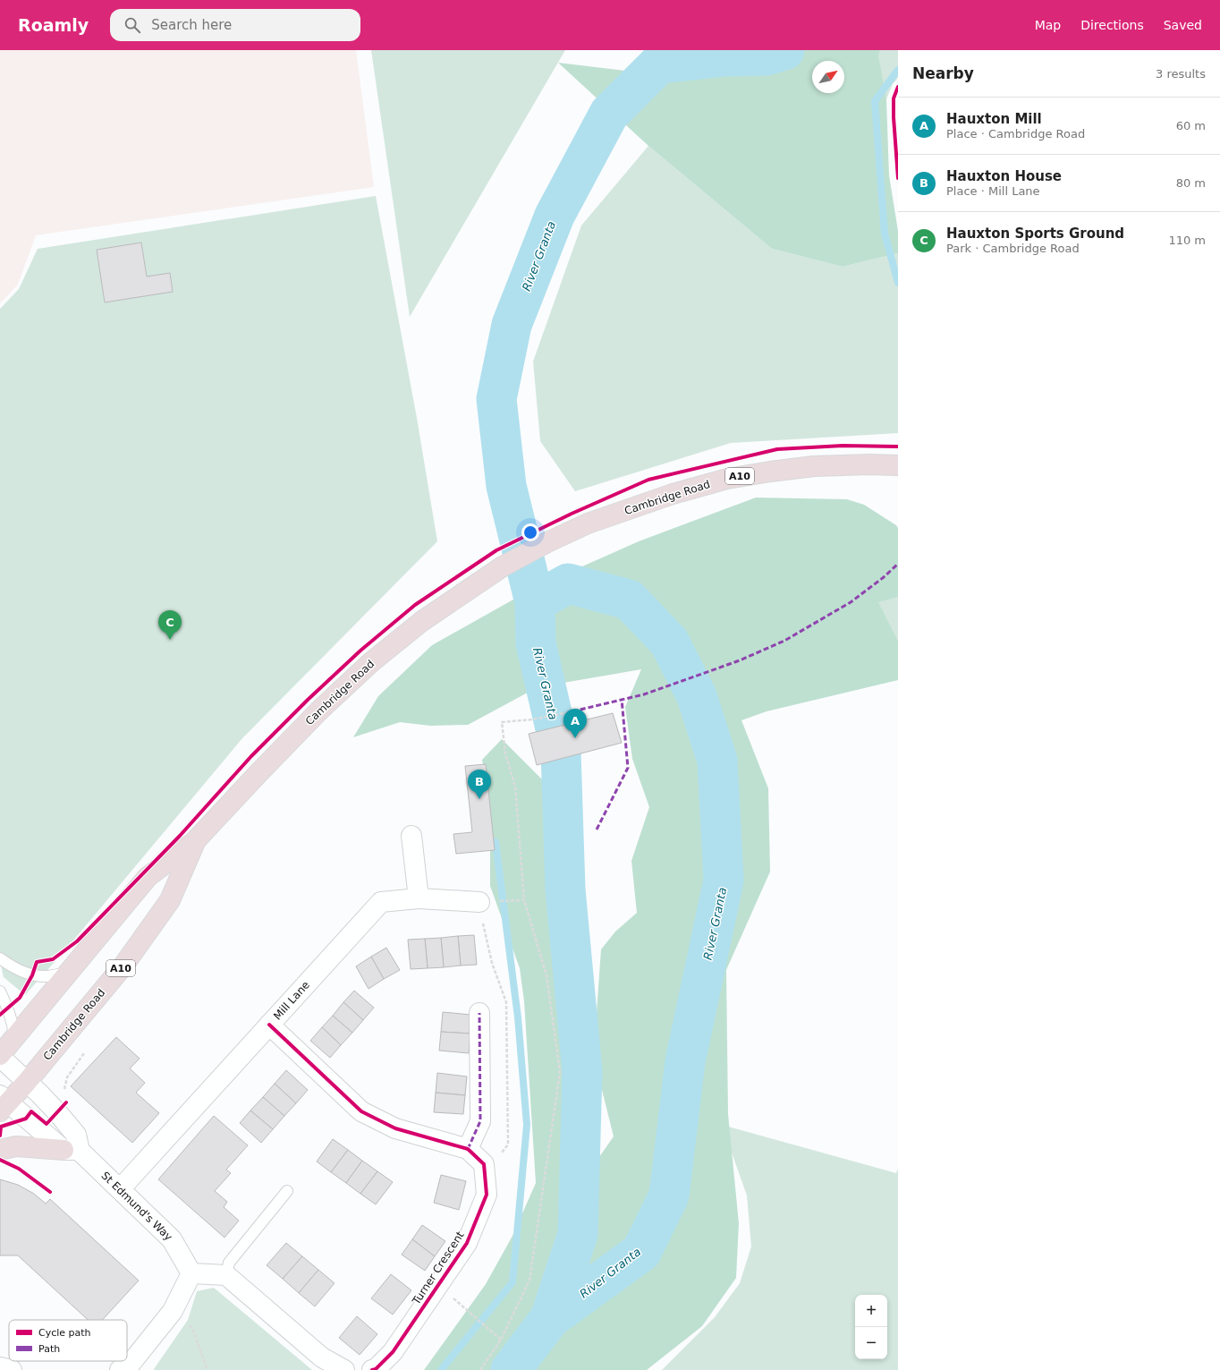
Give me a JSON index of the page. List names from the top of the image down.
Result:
{
  "streets": {
    "highway": ["A10", "Cambridge Road"],
    "street": ["Mill Lane", "St Edmund's Way", "Turner Crescent"]
  },
  "crossings": [
    ["Cambridge Road", "St Edmund's Way"],
    ["Mill Lane", "St Edmund's Way"],
    ["Mill Lane", "Turner Crescent"]
  ],
  "water": ["River Granta"],
  "legend": ["Cycle path", "Path"],
  "north": "top right",
  "page": {
    "header": "Roamly",
    "search": "Search here",
    "nav": ["Map", "Directions", "Saved"],
    "heading": ["Nearby", "3 results"],
    "list": [
      {
        "mark": "A",
        "name": "Hauxton Mill",
        "note": "Place · Cambridge Road",
        "value": "60 m"
      },
      {
        "mark": "B",
        "name": "Hauxton House",
        "note": "Place · Mill Lane",
        "value": "80 m"
      },
      {
        "mark": "C",
        "name": "Hauxton Sports Ground",
        "note": "Park · Cambridge Road",
        "value": "110 m"
      }
    ],
    "pins": ["C", "A", "B"],
    "map_buttons": ["+", "−"]
  }
}
